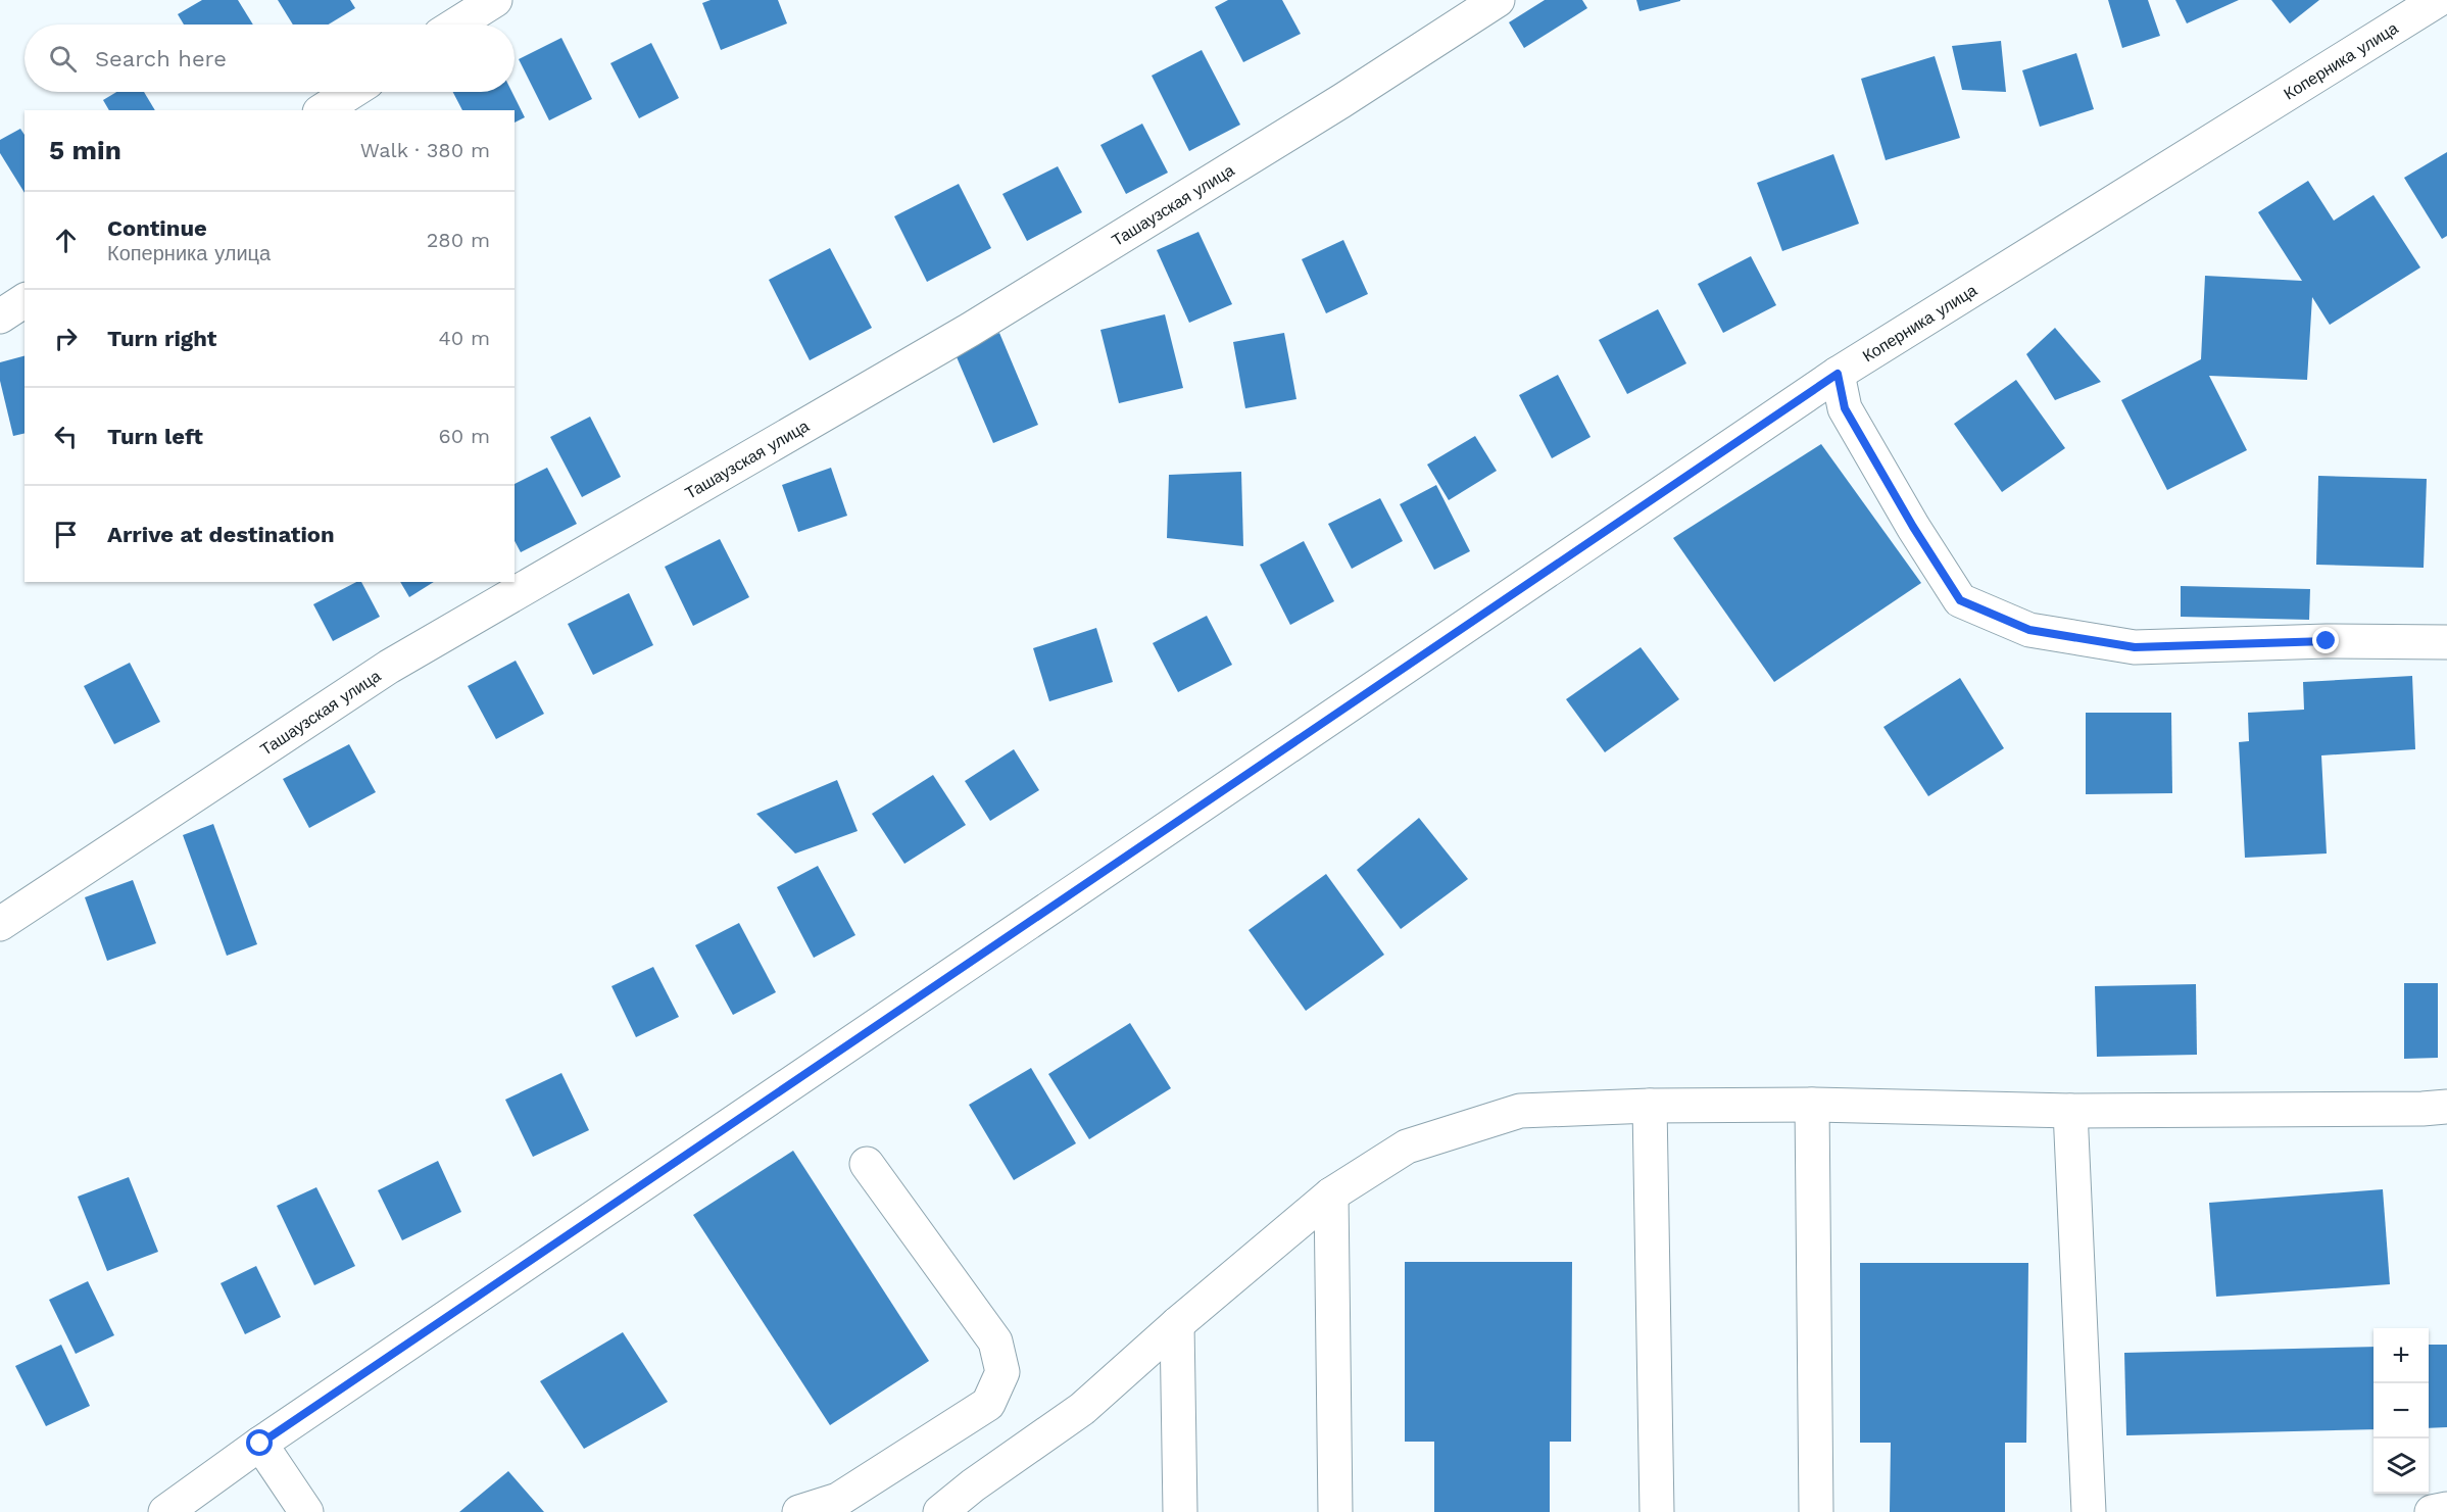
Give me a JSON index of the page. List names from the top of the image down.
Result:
{
  "streets": {
    "street": ["Коперника улица", "Ташаузская улица"]
  },
  "page": {
    "search": "Search here",
    "heading": ["5 min", "Walk · 380 m"],
    "list": [
      ["Continue", "Коперника улица", "280 m"],
      ["Turn right", "40 m"],
      ["Turn left", "60 m"],
      "Arrive at destination"
    ],
    "map_buttons": ["+", "−"]
  }
}
